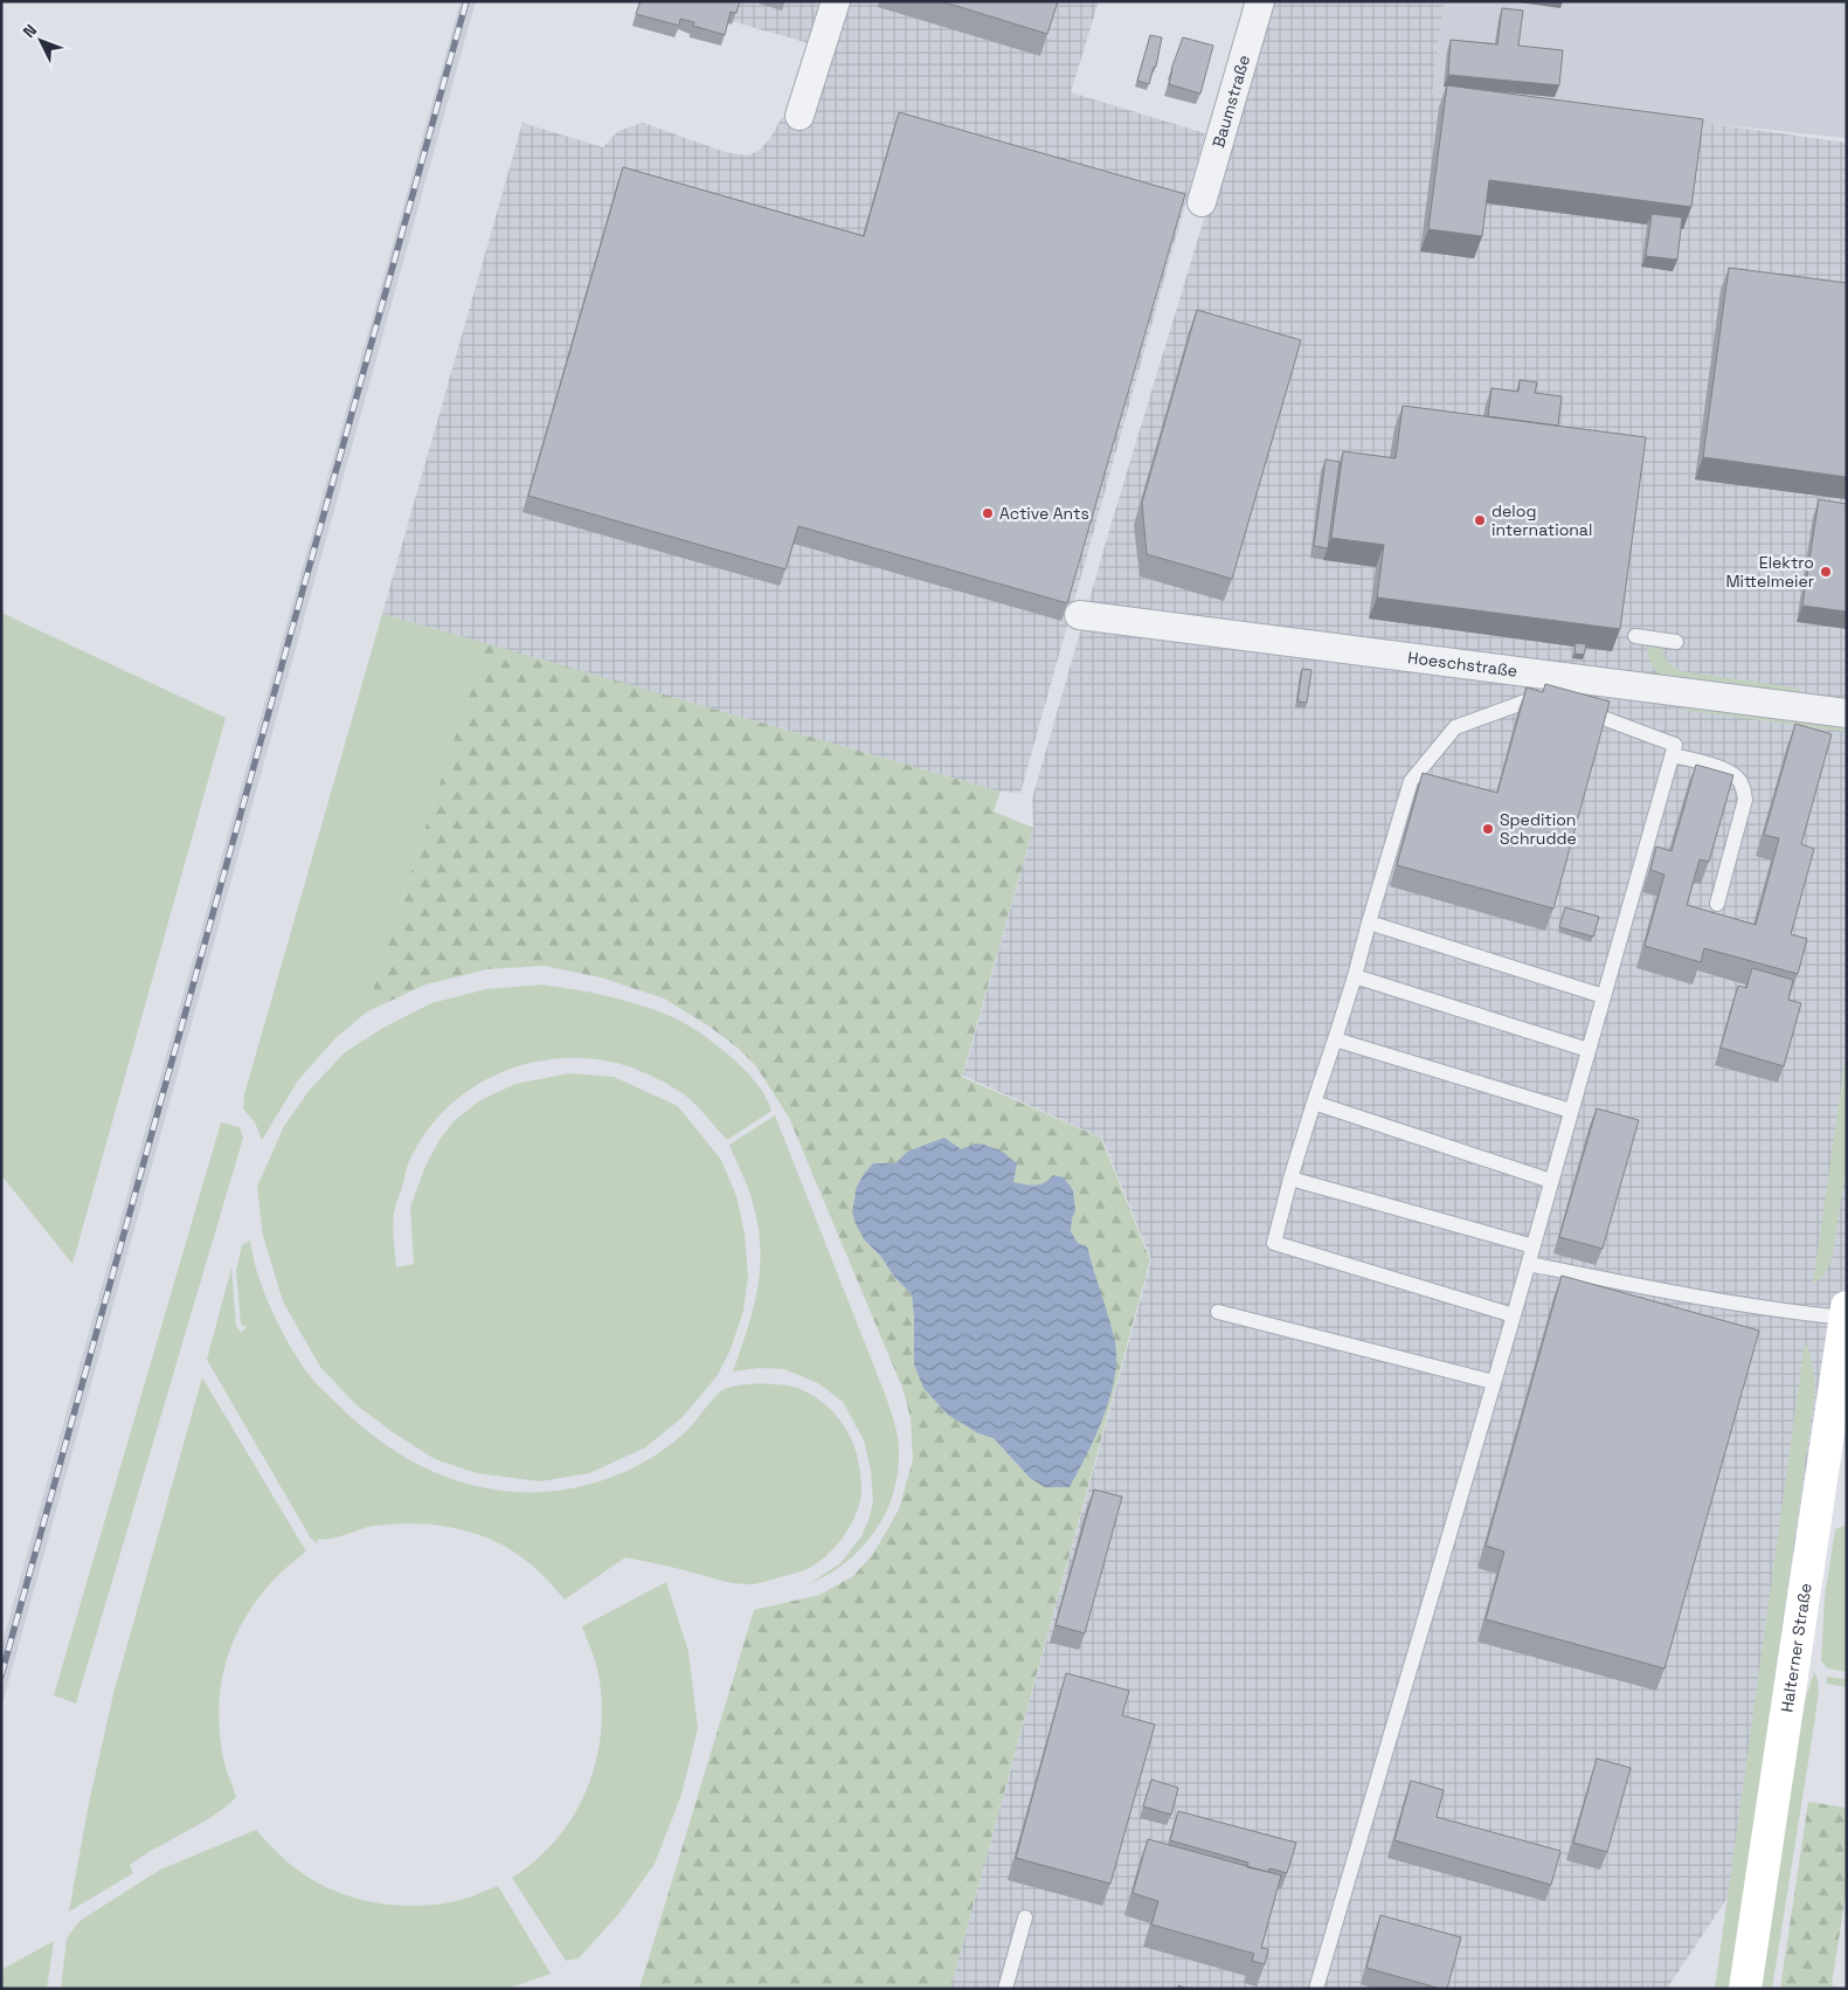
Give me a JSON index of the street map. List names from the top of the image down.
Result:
{
  "streets": {
    "main road": ["Halterner Straße"],
    "street": ["Baumstraße", "Hoeschstraße"]
  },
  "places": [
    "Active Ants",
    "delog international",
    "Elektro Mittelmeier",
    "Spedition Schrudde"
  ],
  "north": "top left"
}
